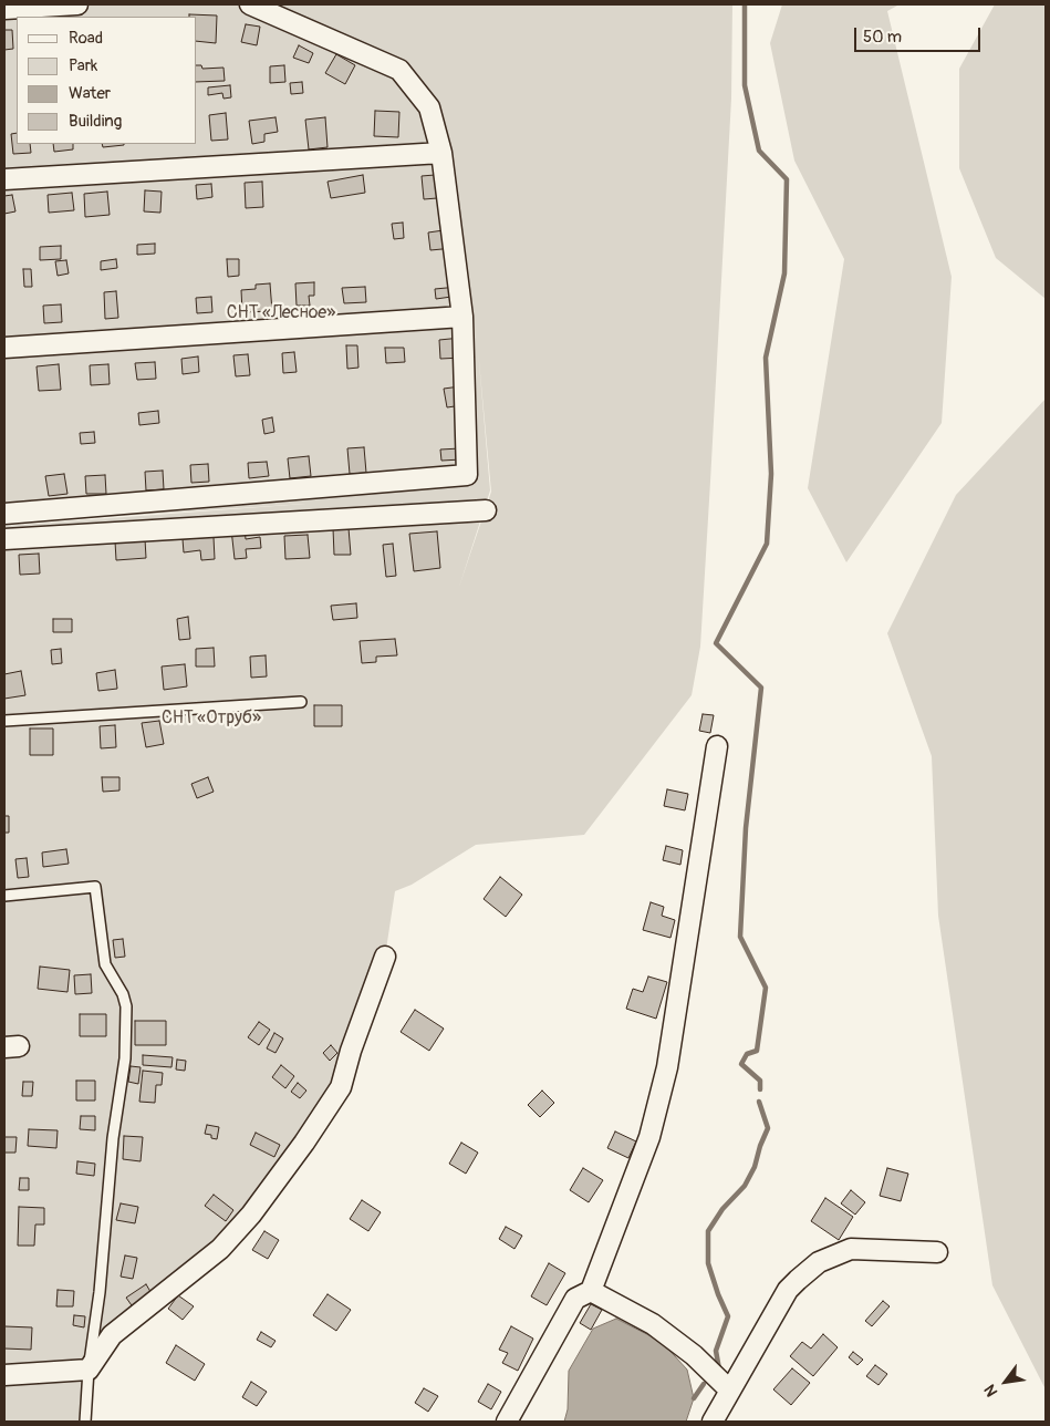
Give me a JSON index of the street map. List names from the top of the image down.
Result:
{
  "parks": ["СНТ «Лесное»", "СНТ «Отруб»"],
  "legend": [
    "Road",
    "Park",
    "Water",
    "Building"
  ],
  "scale_bar": "50 m",
  "north": "bottom left"
}
